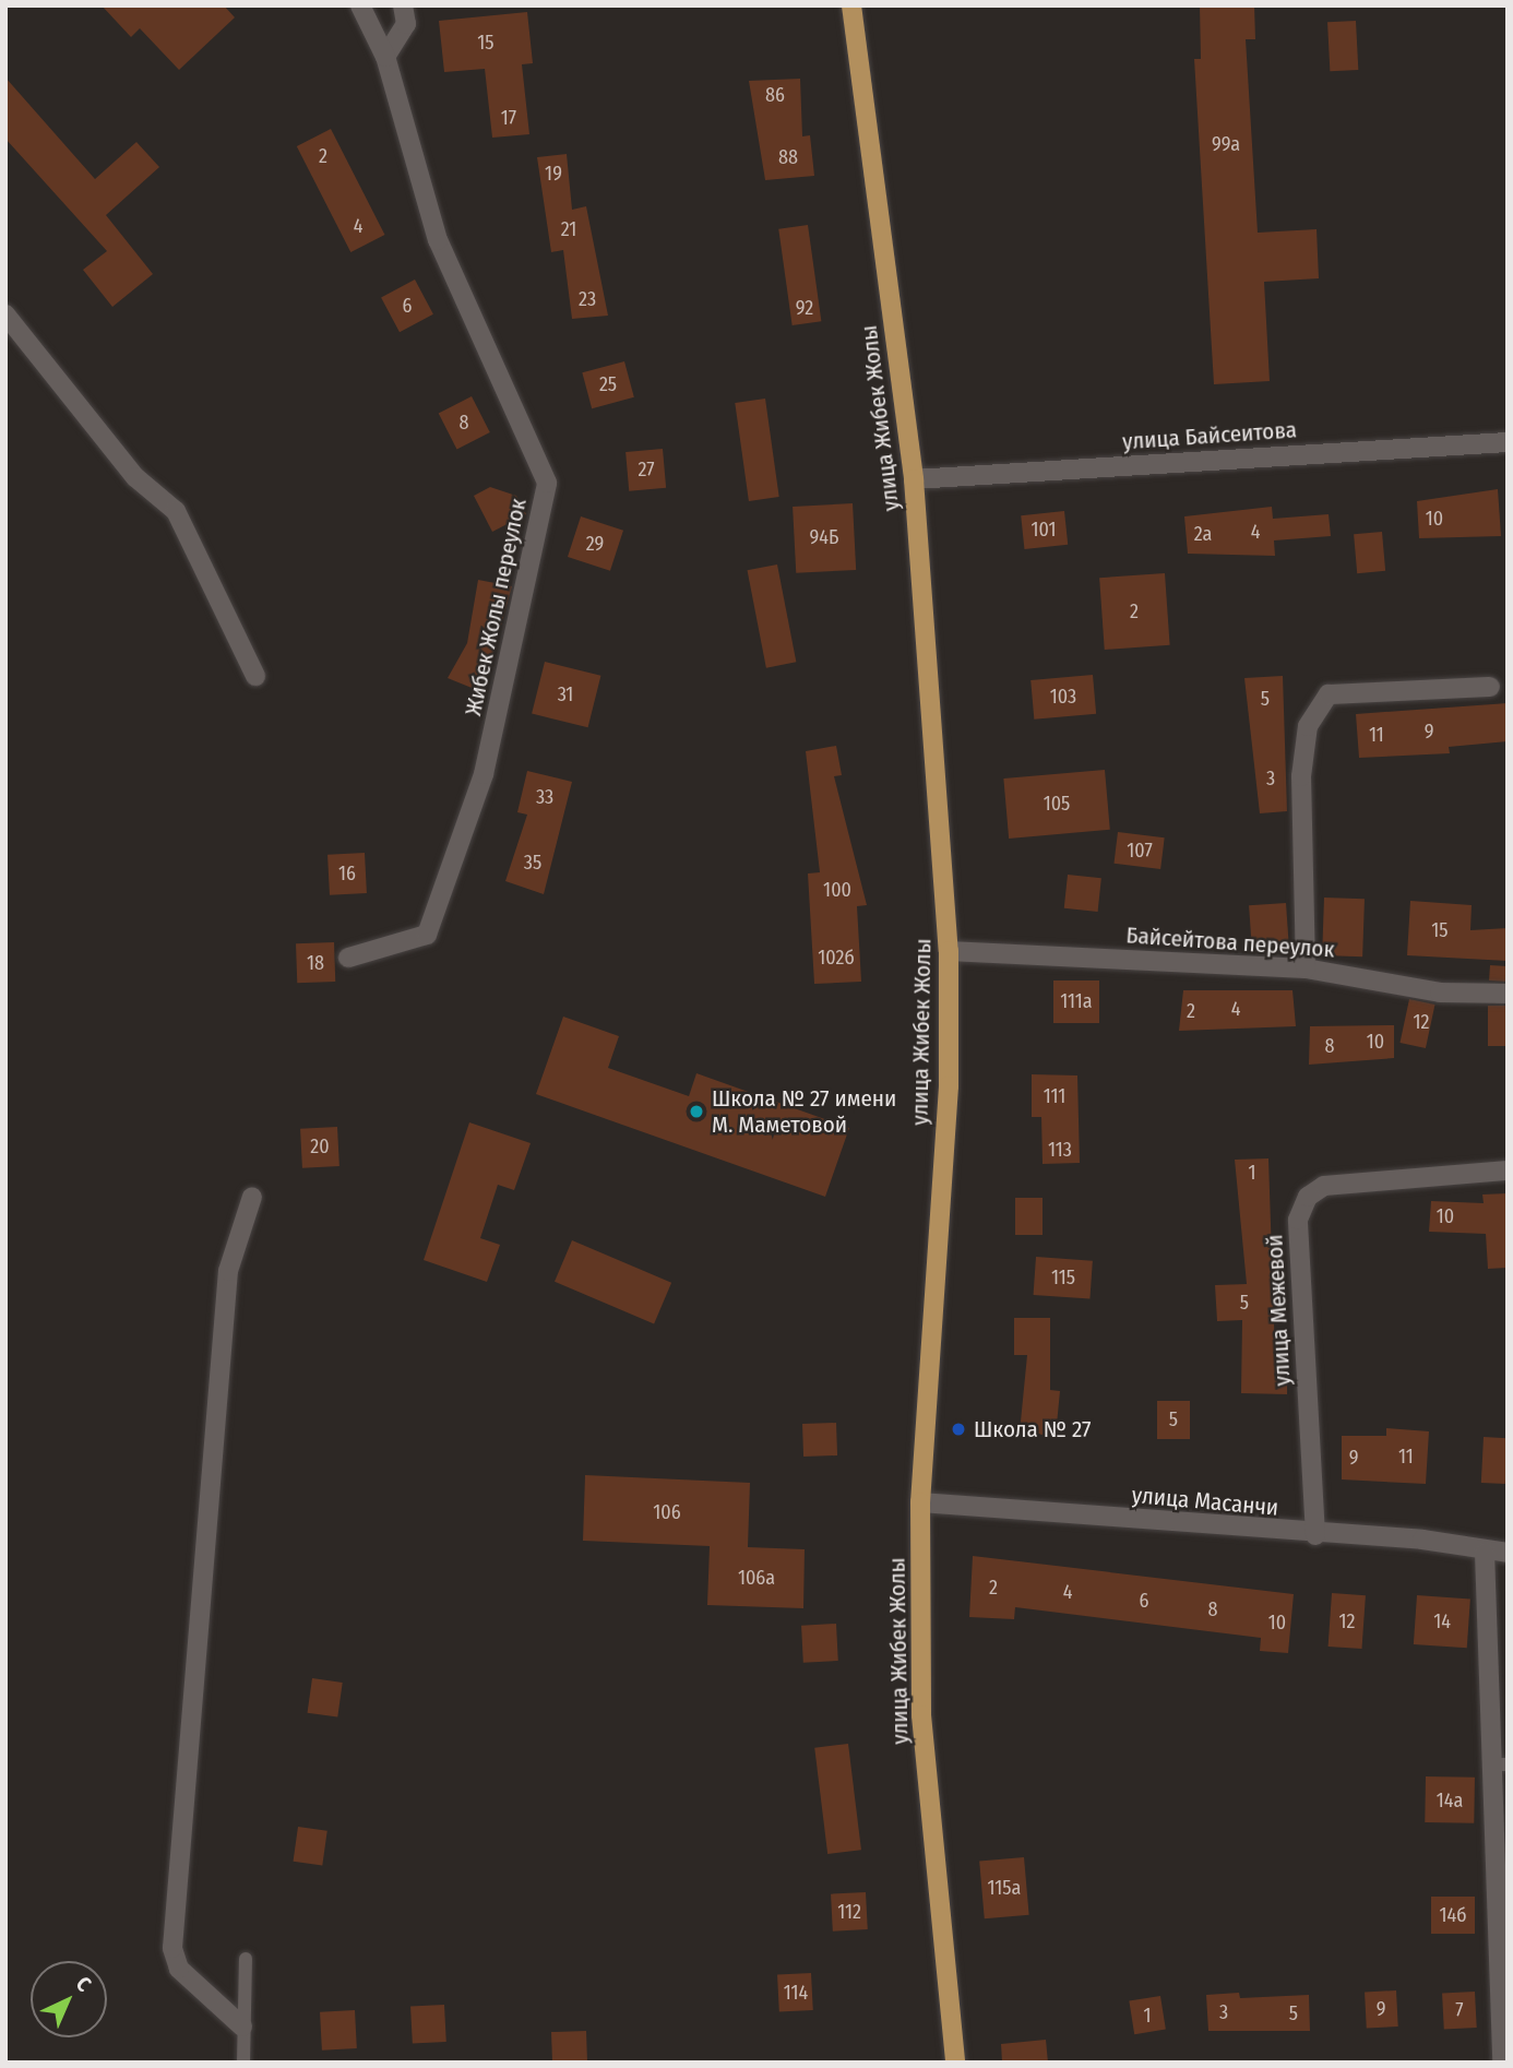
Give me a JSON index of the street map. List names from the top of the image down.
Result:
{
  "streets": {
    "main road": ["улица Жибек Жолы"],
    "street": [
      "улица Байсеитова",
      "Жибек Жолы переулок",
      "Байсейтова переулок",
      "улица Межевой",
      "улица Масанчи"
    ]
  },
  "crossings": [
    ["улица Жибек Жолы", "улица Байсеитова"],
    ["улица Жибек Жолы", "Байсейтова переулок"],
    ["улица Жибек Жолы", "улица Масанчи"],
    ["улица Межевой", "улица Масанчи"]
  ],
  "places": ["Школа № 27 имени М. Маметовой", "Школа № 27"],
  "house_numbers": [
    "15",
    "86",
    "17",
    "99а",
    "2",
    "88",
    "19",
    "4",
    "21",
    "23",
    "6",
    "92",
    "25",
    "8",
    "27",
    "10",
    "101",
    "4",
    "2а",
    "94Б",
    "29",
    "2",
    "31",
    "103",
    "5",
    "9",
    "11",
    "3",
    "33",
    "105",
    "107",
    "35",
    "16",
    "100",
    "15",
    "102б",
    "18",
    "111а",
    "4",
    "2",
    "12",
    "10",
    "8",
    "111",
    "20",
    "113",
    "1",
    "10",
    "115",
    "5",
    "5",
    "11",
    "9",
    "106",
    "106а",
    "2",
    "4",
    "6",
    "8",
    "12",
    "14",
    "10",
    "14а",
    "115а",
    "112",
    "14б",
    "114",
    "9",
    "7",
    "3",
    "5",
    "1"
  ],
  "north": "top right"
}
